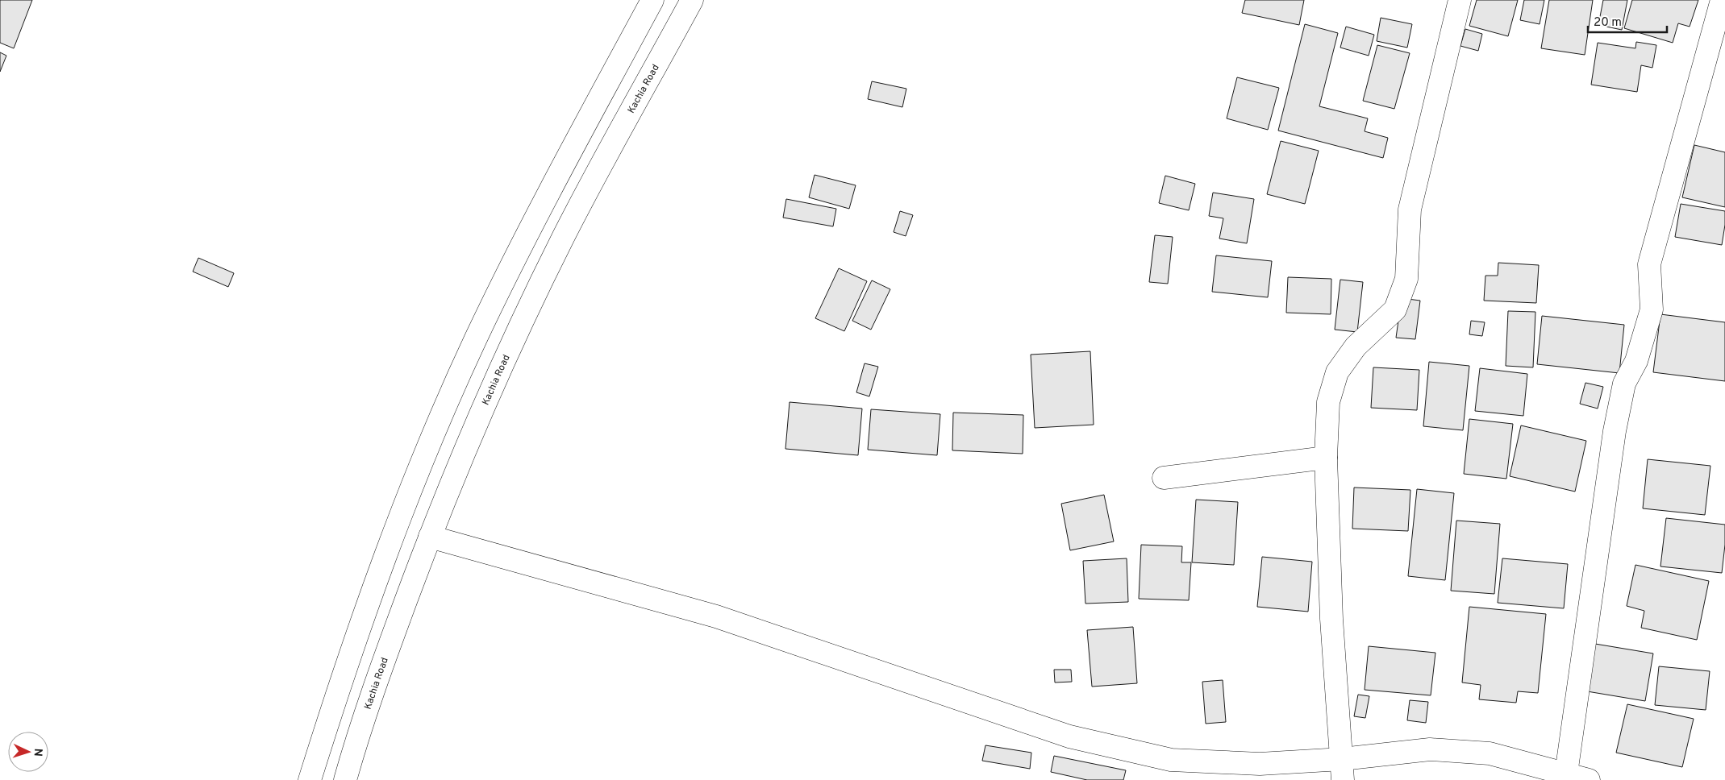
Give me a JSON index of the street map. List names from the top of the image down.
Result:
{
  "streets": {
    "main road": ["Kachia Road"]
  },
  "scale_bar": "20 m",
  "north": "right"
}
